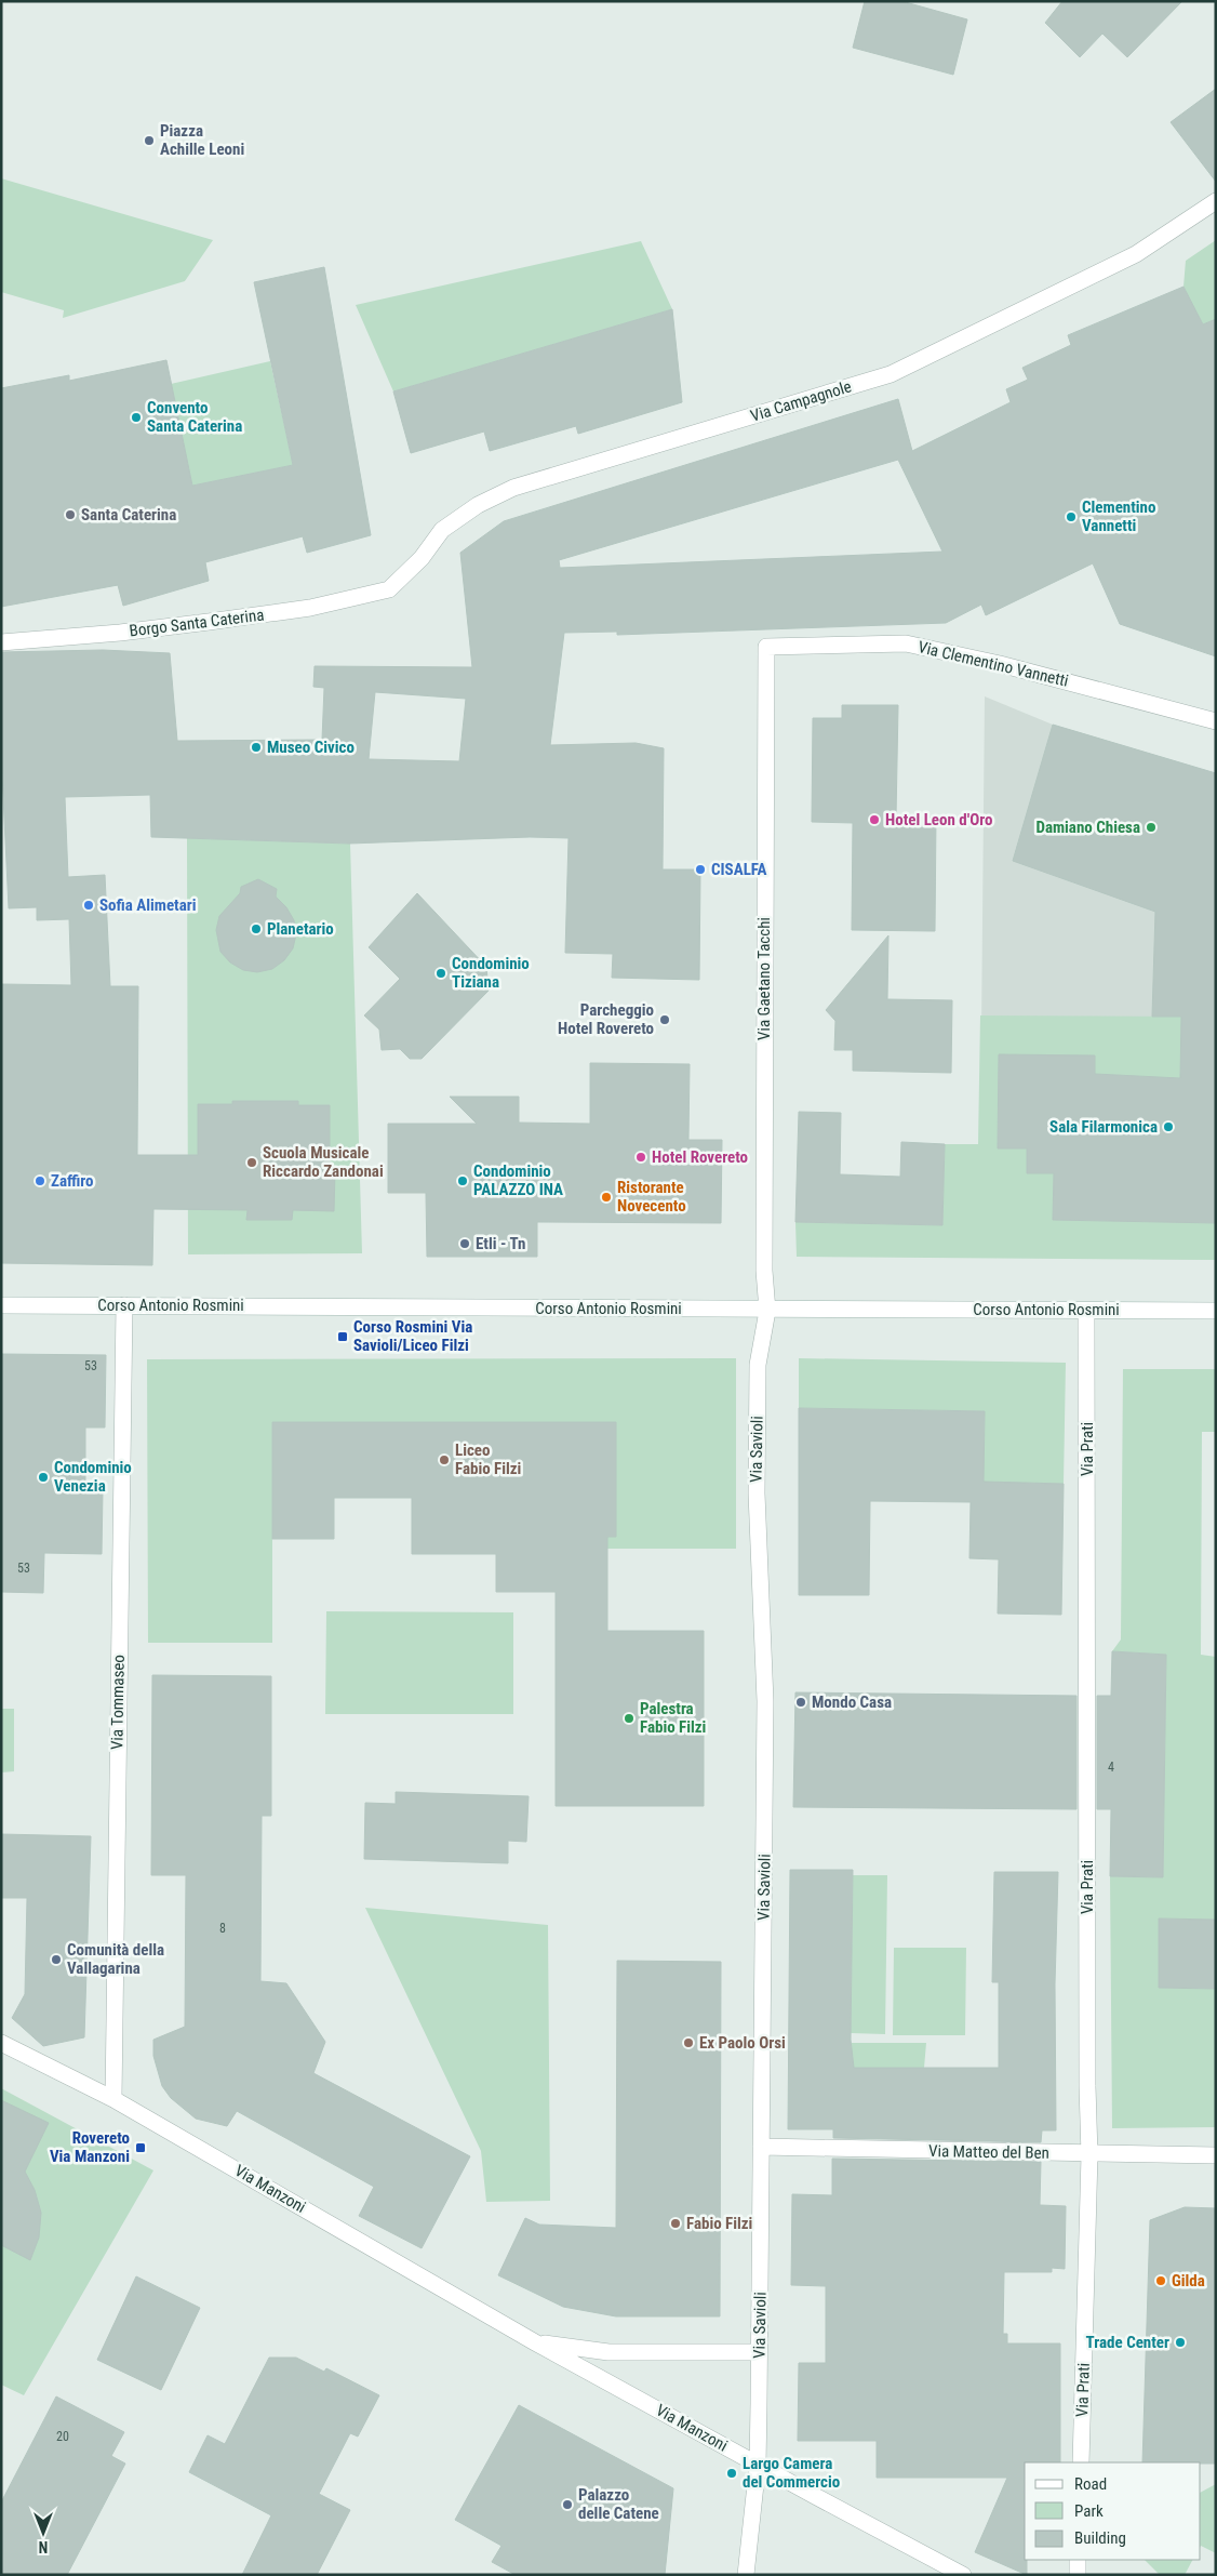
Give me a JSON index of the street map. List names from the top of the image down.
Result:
{
  "streets": {
    "street": [
      "Via Campagnole",
      "Borgo Santa Caterina",
      "Via Clementino Vannetti",
      "Via Gaetano Tacchi",
      "Corso Antonio Rosmini",
      "Via Savioli",
      "Via Prati",
      "Via Tommaseo",
      "Via Matteo del Ben",
      "Via Manzoni"
    ]
  },
  "crossings": [
    ["Via Campagnole", "Borgo Santa Caterina"],
    ["Via Clementino Vannetti", "Via Gaetano Tacchi"],
    ["Via Gaetano Tacchi", "Corso Antonio Rosmini"],
    ["Via Gaetano Tacchi", "Via Savioli"],
    ["Corso Antonio Rosmini", "Via Savioli"],
    ["Corso Antonio Rosmini", "Via Prati"],
    ["Corso Antonio Rosmini", "Via Tommaseo"],
    ["Via Savioli", "Via Matteo del Ben"],
    ["Via Savioli", "Via Manzoni"],
    ["Via Prati", "Via Matteo del Ben"],
    ["Via Tommaseo", "Via Manzoni"]
  ],
  "places": {
    "other": [
      "Piazza Achille Leoni",
      "Convento Santa Caterina",
      "Santa Caterina",
      "Clementino Vannetti",
      "Museo Civico",
      "Hotel Leon d'Oro",
      "Damiano Chiesa",
      "CISALFA",
      "Sofia Alimetari",
      "Planetario",
      "Condominio Tiziana",
      "Parcheggio Hotel Rovereto",
      "Sala Filarmonica",
      "Hotel Rovereto",
      "Scuola Musicale Riccardo Zandonai",
      "Zaffiro",
      "Condominio PALAZZO INA",
      "Ristorante Novecento",
      "Etli - Tn",
      "Liceo Fabio Filzi",
      "Condominio Venezia",
      "Mondo Casa",
      "Palestra Fabio Filzi",
      "Comunità della Vallagarina",
      "Ex Paolo Orsi",
      "Fabio Filzi",
      "Gilda",
      "Trade Center",
      "Largo Camera del Commercio",
      "Palazzo delle Catene"
    ],
    "transit": ["Corso Rosmini Via Savioli/Liceo Filzi", "Rovereto Via Manzoni"]
  },
  "house_numbers": [
    "53",
    "53",
    "4",
    "8",
    "20"
  ],
  "legend": ["Road", "Park", "Building"],
  "north": "bottom"
}
